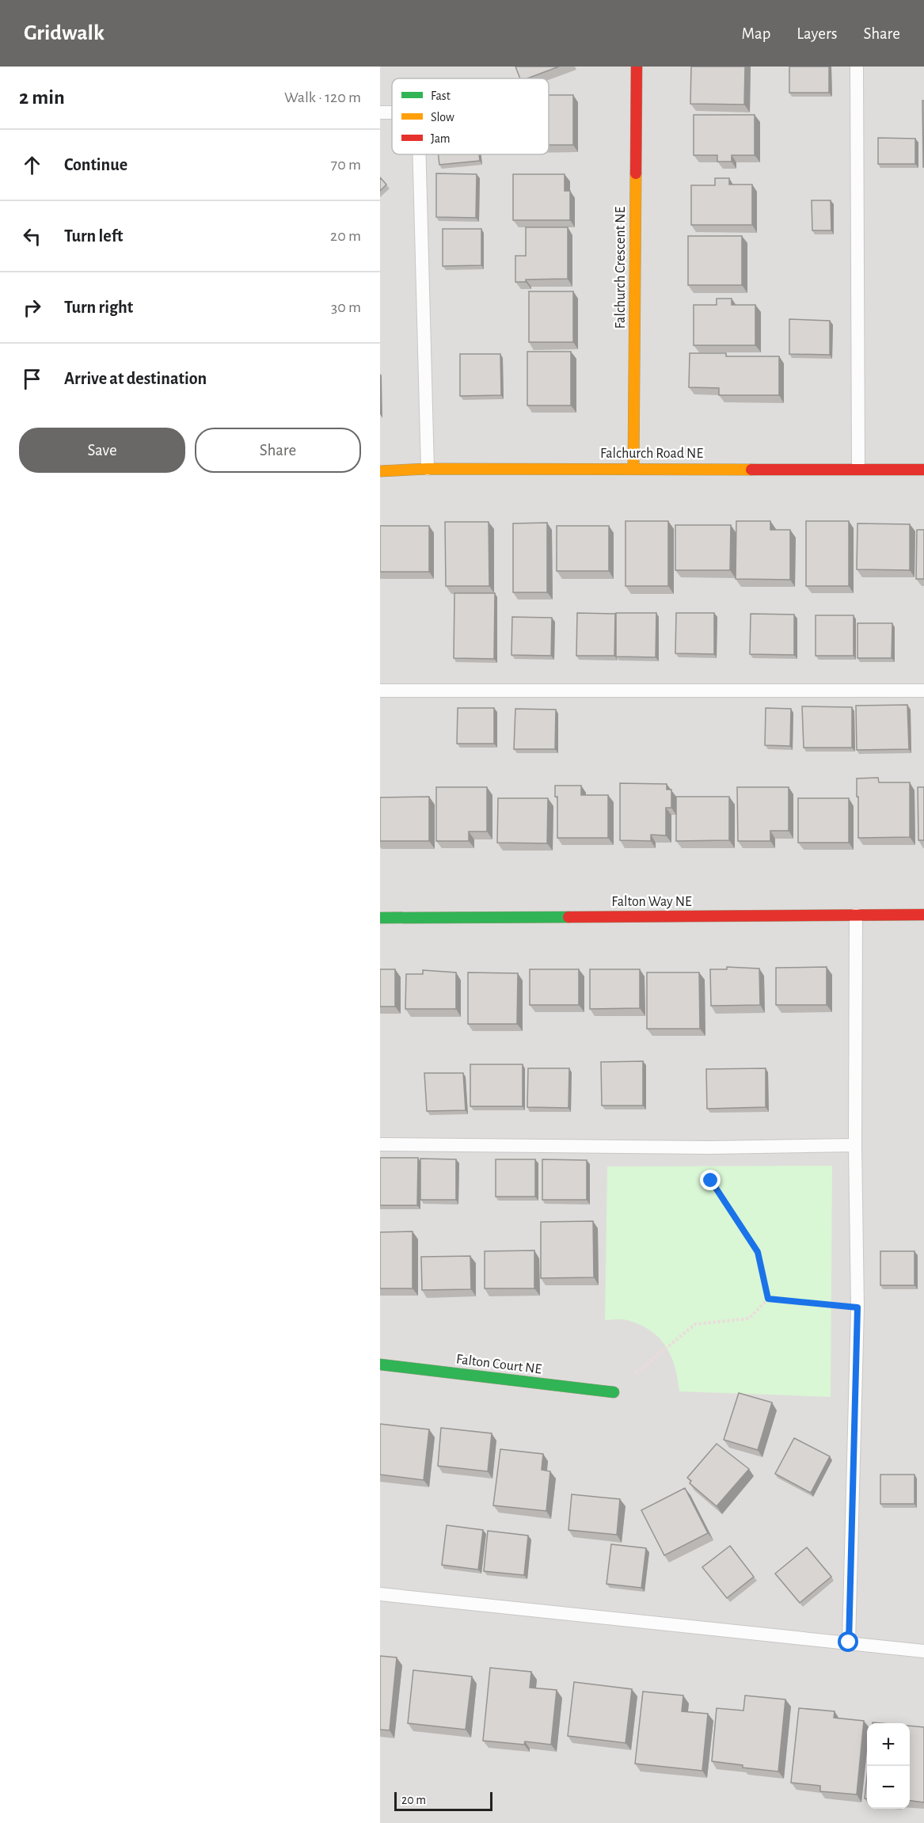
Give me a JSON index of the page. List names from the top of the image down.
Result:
{
  "streets": {
    "street": [
      "Falchurch Crescent NE",
      "Falchurch Road NE",
      "Falton Way NE",
      "Falton Court NE"
    ]
  },
  "crossings": [
    ["Falchurch Crescent NE", "Falchurch Road NE"]
  ],
  "legend": ["Fast", "Slow", "Jam"],
  "scale_bar": "20 m",
  "page": {
    "header": "Gridwalk",
    "nav": ["Map", "Layers", "Share"],
    "heading": ["2 min", "Walk · 120 m"],
    "list": [
      ["Continue", "70 m"],
      ["Turn left", "20 m"],
      ["Turn right", "30 m"],
      "Arrive at destination"
    ],
    "buttons": ["Save", "Share"],
    "map_buttons": ["+", "−"],
    "scale": "20 m"
  }
}
